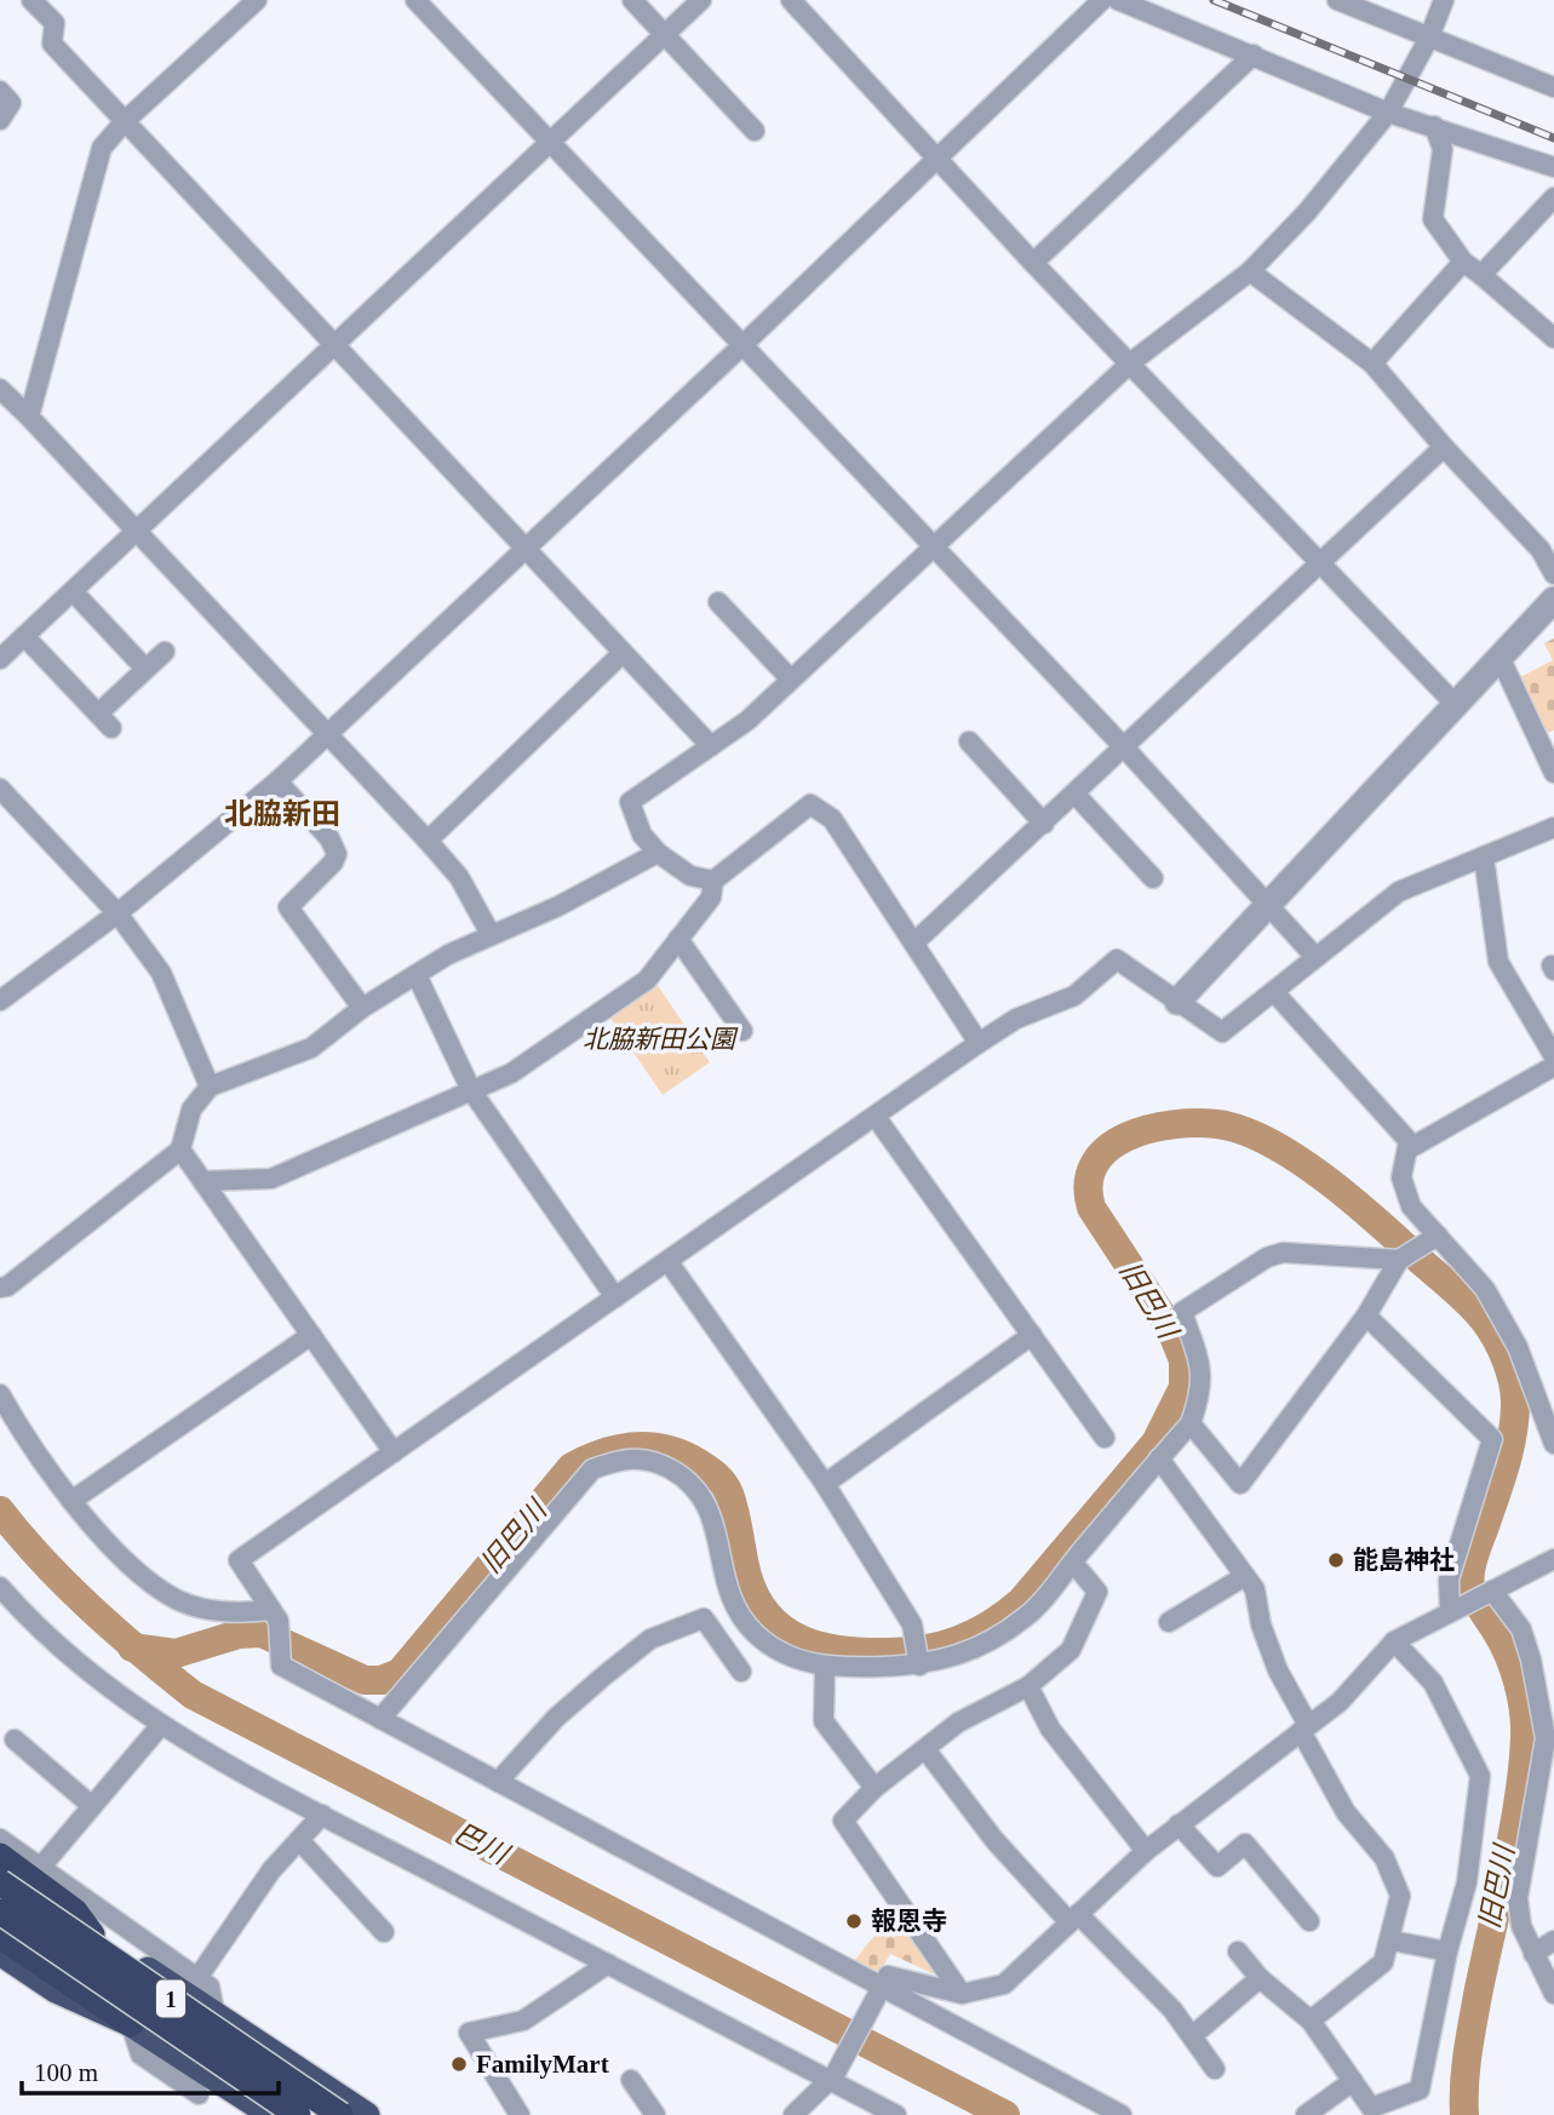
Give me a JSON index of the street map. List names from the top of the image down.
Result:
{
  "streets": {
    "highway": ["1"]
  },
  "districts": ["北脇新田"],
  "water": ["旧巴川", "巴川"],
  "parks": ["北脇新田公園"],
  "places": ["能島神社", "報恩寺", "FamilyMart"],
  "scale_bar": "100 m"
}
